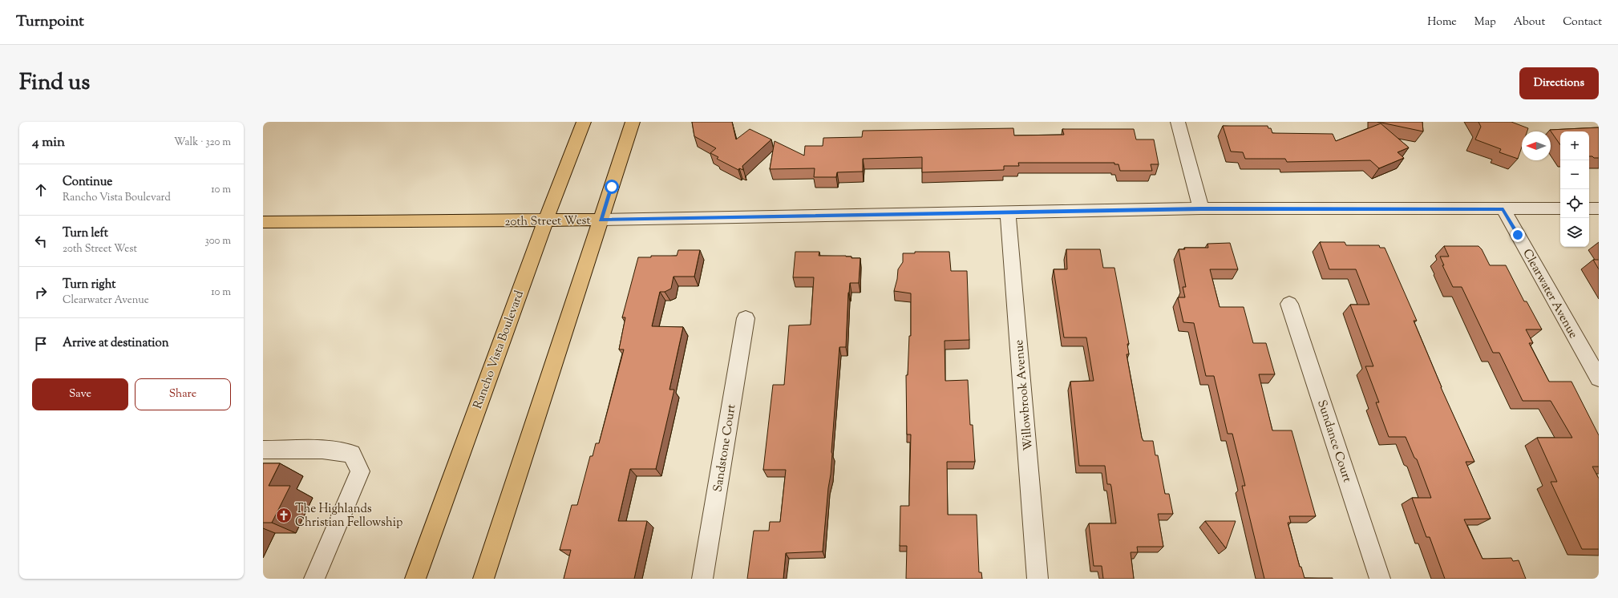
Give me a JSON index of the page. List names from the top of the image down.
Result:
{
  "streets": {
    "main road": ["20th Street West", "Rancho Vista Boulevard"],
    "street": [
      "Clearwater Avenue",
      "Willowbrook Avenue",
      "Sundance Court",
      "Sandstone Court"
    ]
  },
  "crossings": [
    ["20th Street West", "Clearwater Avenue"],
    ["20th Street West", "Rancho Vista Boulevard"],
    ["20th Street West", "Willowbrook Avenue"]
  ],
  "places": {
    "church": ["The Highlands Christian Fellowship"]
  },
  "north": "left",
  "page": {
    "header": "Turnpoint",
    "nav": [
      "Home",
      "Map",
      "About",
      "Contact"
    ],
    "title": "Find us",
    "buttons": [
      "Directions",
      ["Save", "Share"]
    ],
    "heading": ["4 min", "Walk · 320 m"],
    "map_buttons": ["+", "−"],
    "list": [
      ["Continue", "Rancho Vista Boulevard", "10 m"],
      ["Turn left", "20th Street West", "300 m"],
      ["Turn right", "Clearwater Avenue", "10 m"],
      "Arrive at destination"
    ]
  }
}
